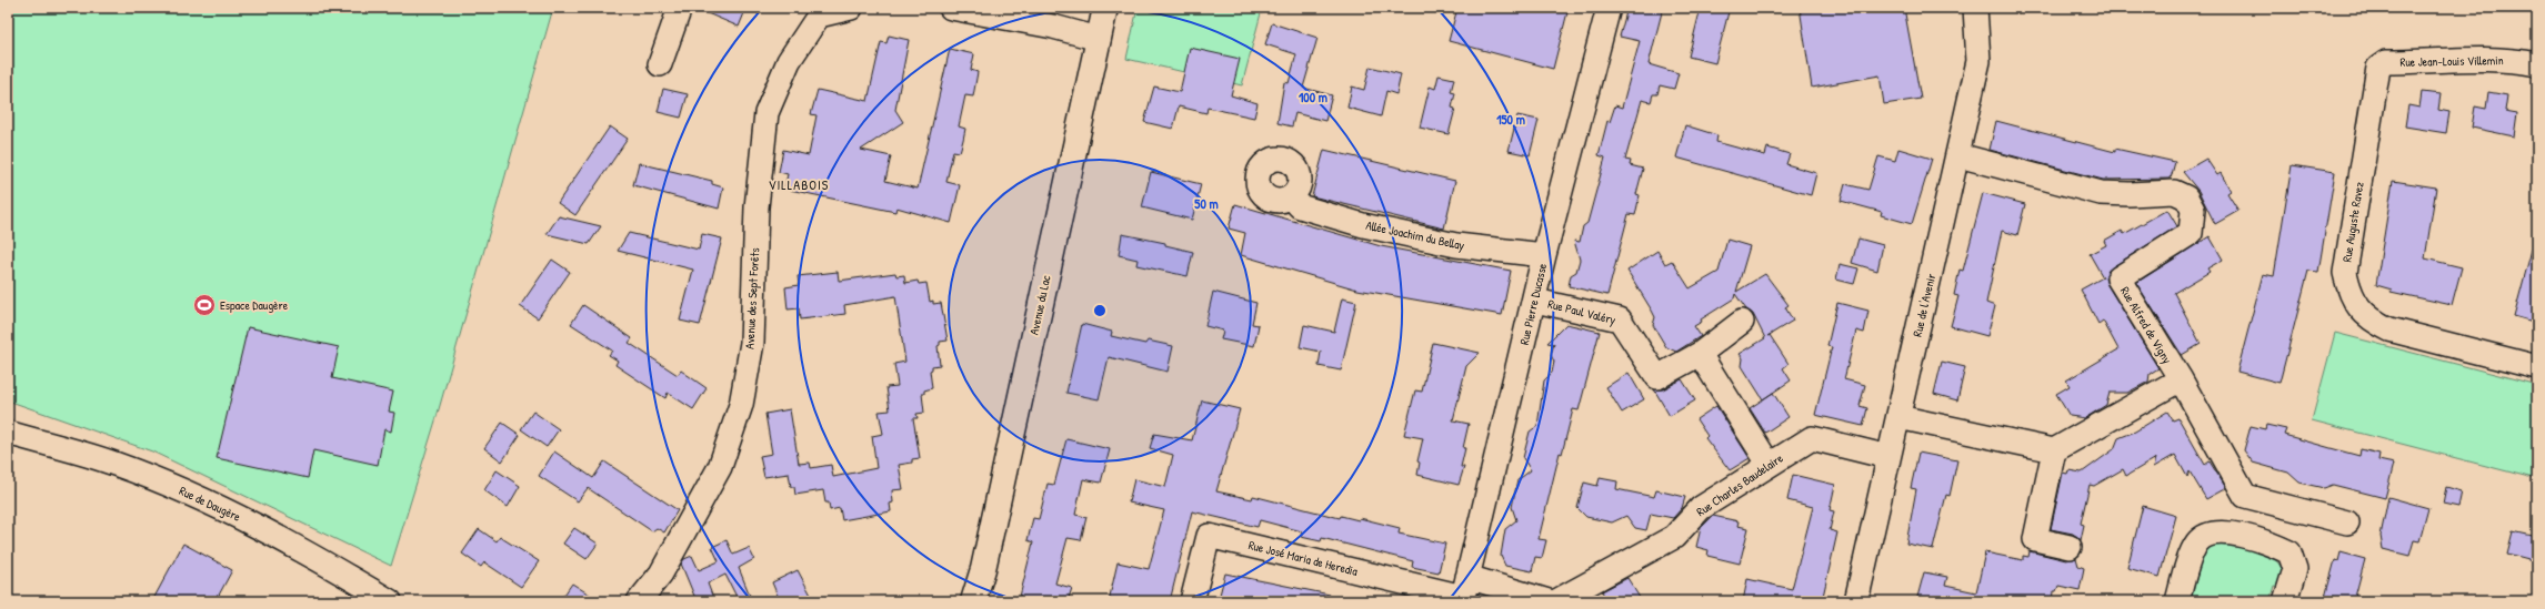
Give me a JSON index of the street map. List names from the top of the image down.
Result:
{
  "streets": {
    "street": [
      "Rue Jean-Louis Villemin",
      "Rue Auguste Ravez",
      "Allée Joachim du Bellay",
      "Avenue des Sept Forêts",
      "Rue Pierre Ducasse",
      "Avenue du Lac",
      "Rue de l'Avenir",
      "Rue Paul Valéry",
      "Rue Alfred de Vigny",
      "Rue Charles Baudelaire",
      "Rue de Daugère",
      "Rue José Maria de Heredia"
    ]
  },
  "crossings": [
    ["Rue Jean-Louis Villemin", "Rue Auguste Ravez"],
    ["Allée Joachim du Bellay", "Rue Pierre Ducasse"],
    ["Rue Pierre Ducasse", "Rue Paul Valéry"],
    ["Rue Pierre Ducasse", "Rue José Maria de Heredia"],
    ["Rue de l'Avenir", "Rue Alfred de Vigny"],
    ["Rue de l'Avenir", "Rue Charles Baudelaire"]
  ],
  "districts": ["VILLABOIS"],
  "places": {
    "sports": ["Espace Daugère"]
  },
  "rings": ["100 m", "150 m", "50 m"]
}
